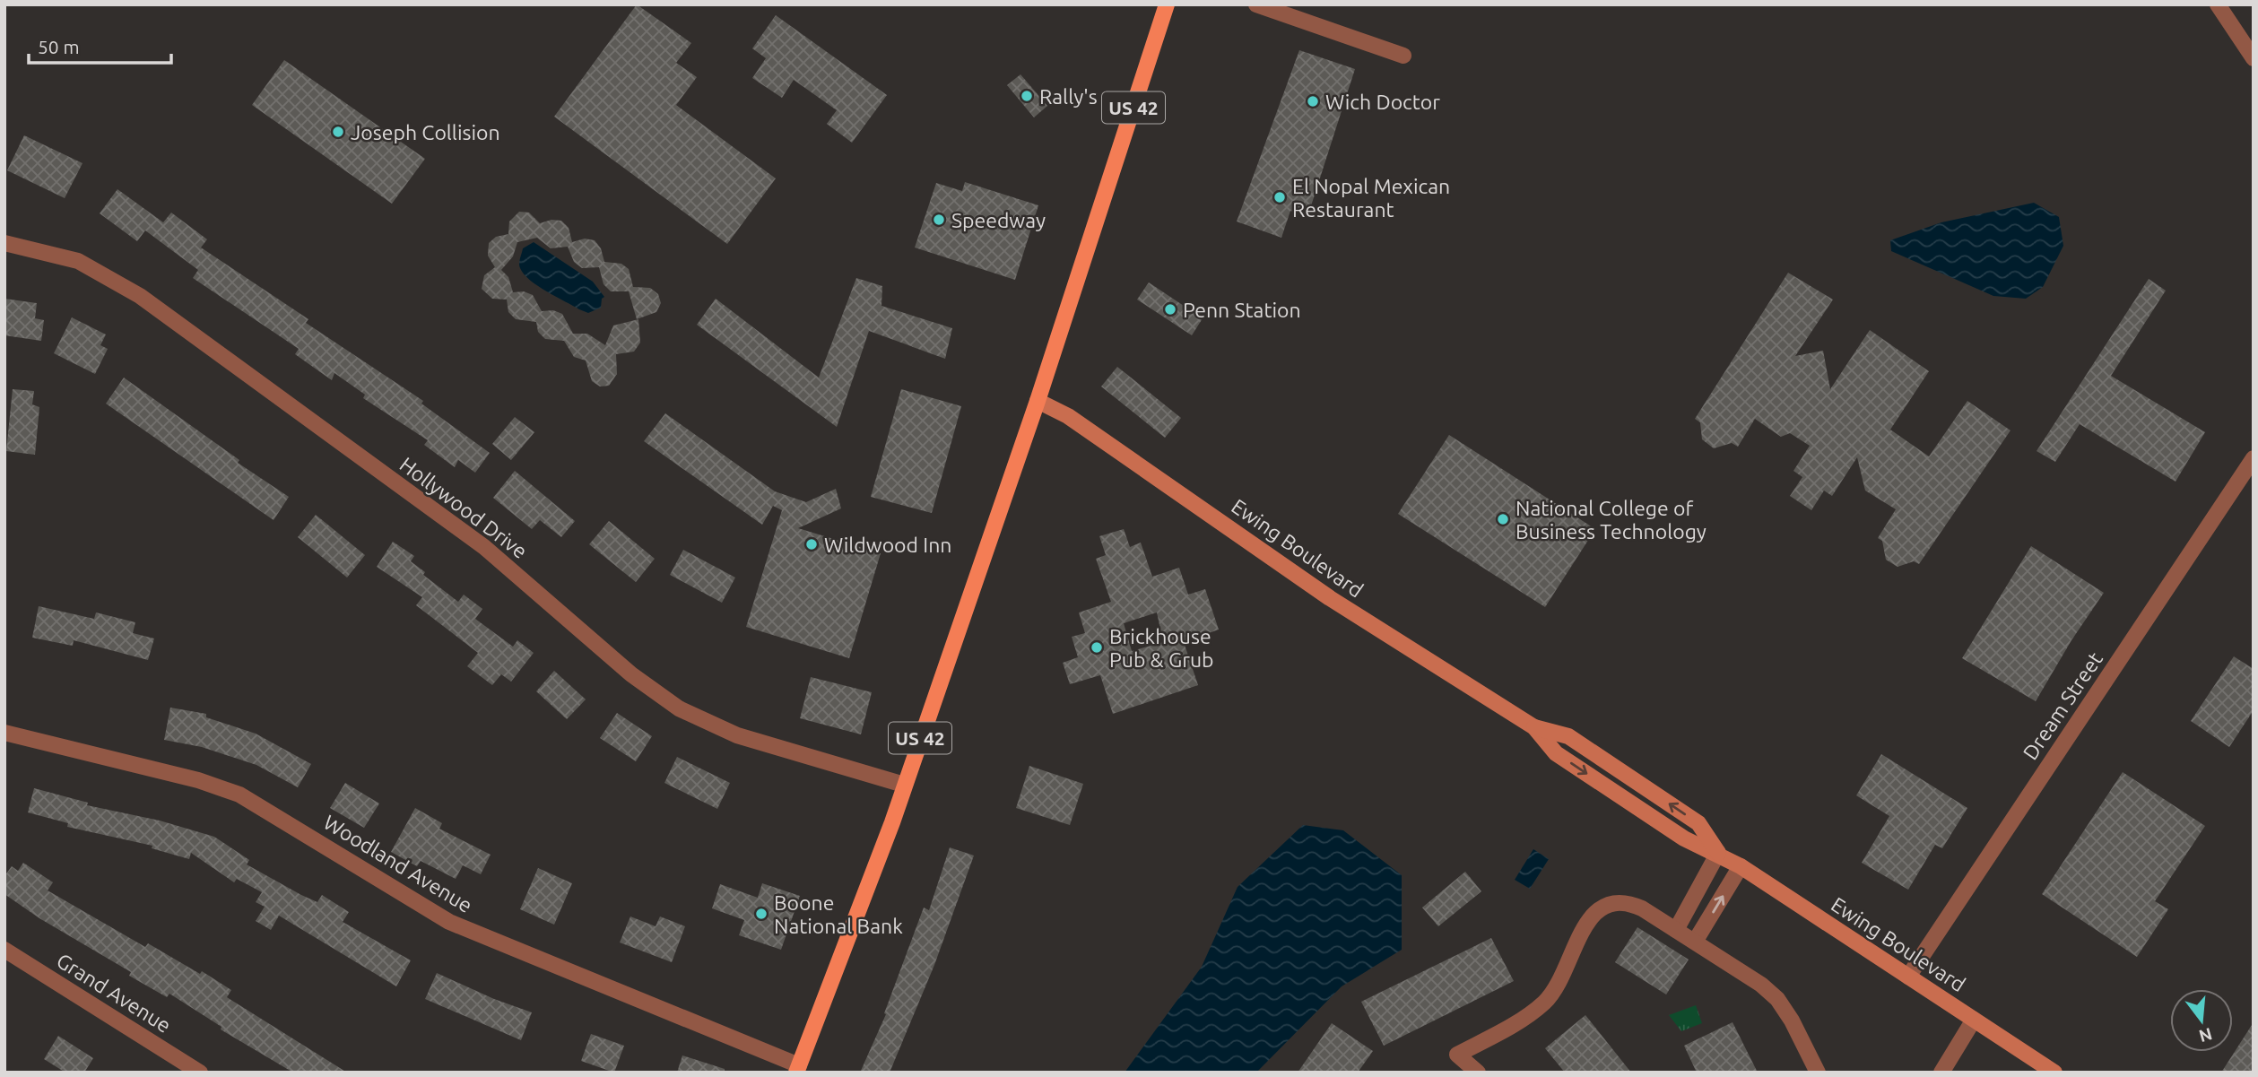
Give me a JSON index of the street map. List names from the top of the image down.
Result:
{
  "streets": {
    "main road": ["US 42"],
    "street": [
      "Hollywood Drive",
      "Ewing Boulevard",
      "Dream Street",
      "Woodland Avenue",
      "Grand Avenue"
    ]
  },
  "crossings": [
    ["US 42", "Hollywood Drive"],
    ["US 42", "Ewing Boulevard"],
    ["US 42", "Woodland Avenue"],
    ["Ewing Boulevard", "Dream Street"]
  ],
  "places": [
    "Rally's",
    "Wich Doctor",
    "Joseph Collision",
    "El Nopal Mexican Restaurant",
    "Speedway",
    "Penn Station",
    "National College of Business Technology",
    "Wildwood Inn",
    "Brickhouse Pub & Grub",
    "Boone National Bank"
  ],
  "scale_bar": "50 m",
  "north": "bottom"
}
